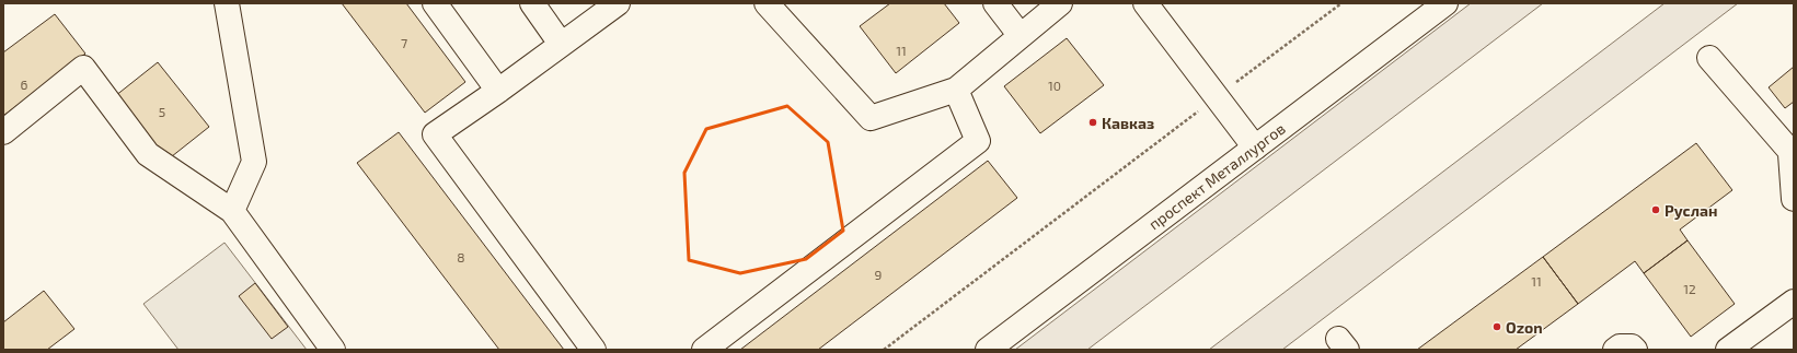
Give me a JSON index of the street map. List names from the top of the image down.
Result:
{
  "streets": {
    "main road": ["проспект Металлургов"]
  },
  "places": ["Кавказ", "Руслан", "Ozon"],
  "house_numbers": [
    "7",
    "11",
    "6",
    "10",
    "5",
    "8",
    "9",
    "11",
    "12"
  ]
}
